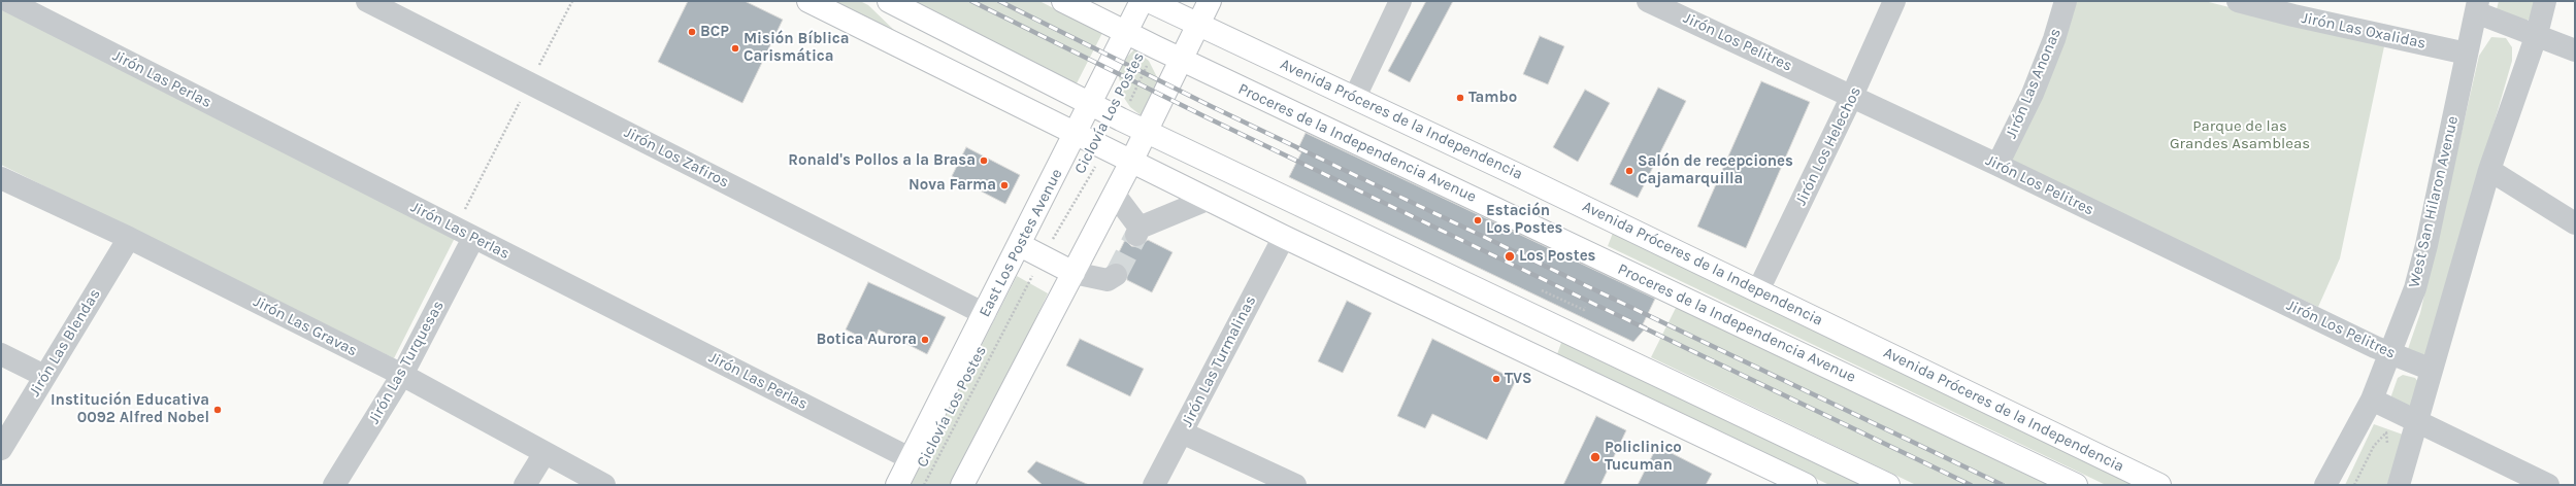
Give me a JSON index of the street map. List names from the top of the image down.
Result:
{
  "streets": {
    "main road": ["Avenida Próceres de la Independencia", "Proceres de la Independencia Avenue", "East Los Postes Avenue"],
    "street": [
      "Jirón Las Oxalidas",
      "Jirón Los Pelitres",
      "Jirón Las Perlas",
      "Jirón Las Anonas",
      "Jirón Los Helechos",
      "Jirón Los Zafiros",
      "West San Hilaron Avenue",
      "Jirón Las Gravas",
      "Jirón Las Blendas",
      "Jirón Las Turmalinas",
      "Jirón Las Turquesas"
    ],
    "path": ["Ciclovía Los Postes"]
  },
  "crossings": [
    ["Jirón Las Oxalidas", "West San Hilaron Avenue"],
    ["Jirón Los Pelitres", "Jirón Las Anonas"],
    ["Jirón Los Pelitres", "Jirón Los Helechos"],
    ["Jirón Los Pelitres", "West San Hilaron Avenue"],
    ["Jirón Las Perlas", "East Los Postes Avenue"],
    ["Jirón Las Perlas", "Jirón Las Turquesas"],
    ["Ciclovía Los Postes", "Proceres de la Independencia Avenue"],
    ["Avenida Próceres de la Independencia", "Jirón Los Helechos"],
    ["Proceres de la Independencia Avenue", "East Los Postes Avenue"],
    ["Jirón Los Zafiros", "East Los Postes Avenue"],
    ["Jirón Las Gravas", "Jirón Las Blendas"],
    ["Jirón Las Gravas", "Jirón Las Turquesas"]
  ],
  "parks": ["Parque de las Grandes Asambleas"],
  "places": [
    "BCP",
    "Misión Bíblica Carismática",
    "Tambo",
    "Ronald's Pollos a la Brasa",
    "Salón de recepciones Cajamarquilla",
    "Nova Farma",
    "Estación Los Postes",
    "Los Postes",
    "Botica Aurora",
    "TVS",
    "Institución Educativa 0092 Alfred Nobel",
    "Policlinico Tucuman"
  ]
}
